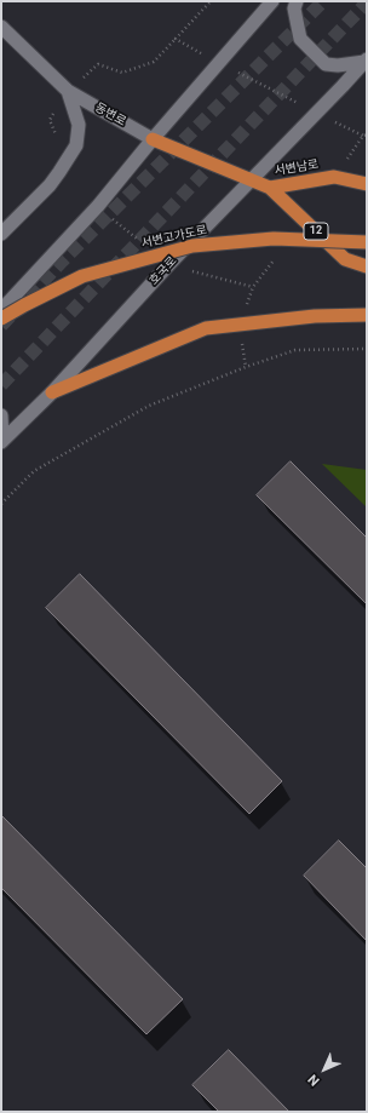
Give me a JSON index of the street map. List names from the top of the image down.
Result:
{
  "streets": {
    "highway": ["서변남로", "12", "서변고가도로"],
    "main road": ["동변로", "호국로"]
  },
  "north": "bottom left"
}
